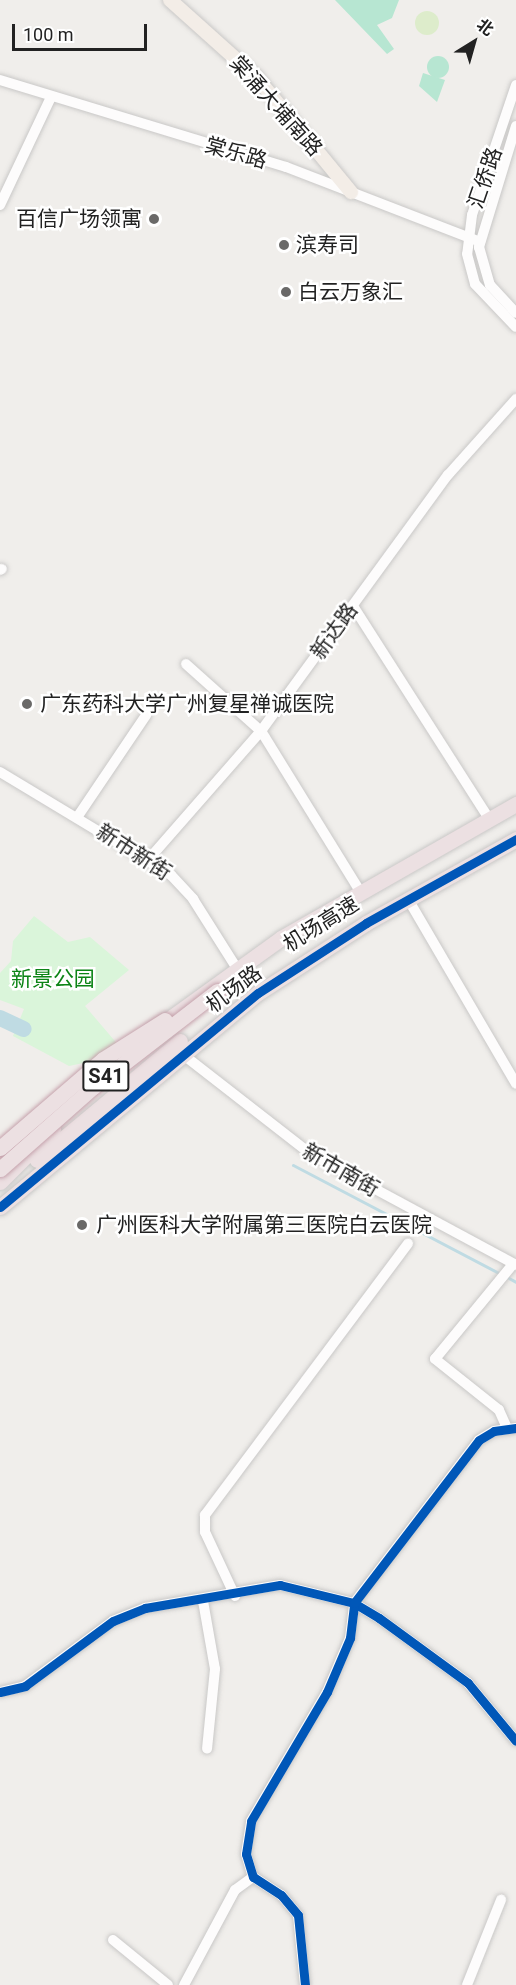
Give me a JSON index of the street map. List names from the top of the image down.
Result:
{
  "streets": {
    "highway": ["机场高速", "机场路", "S41"],
    "main road": ["棠涌大埔南路"],
    "street": [
      "棠乐路",
      "汇侨路",
      "新达路",
      "新市新街",
      "新市南街"
    ]
  },
  "crossings": [
    ["棠涌大埔南路", "棠乐路"],
    ["棠乐路", "汇侨路"],
    ["新达路", "新市新街"],
    ["新市新街", "机场路"],
    ["机场路", "新市南街"]
  ],
  "parks": ["新景公园"],
  "places": [
    "百信广场领寓",
    "滨寿司",
    "白云万象汇",
    "广东药科大学广州复星禅诚医院",
    "广州医科大学附属第三医院白云医院"
  ],
  "scale_bar": "100 m",
  "north": "top right"
}
